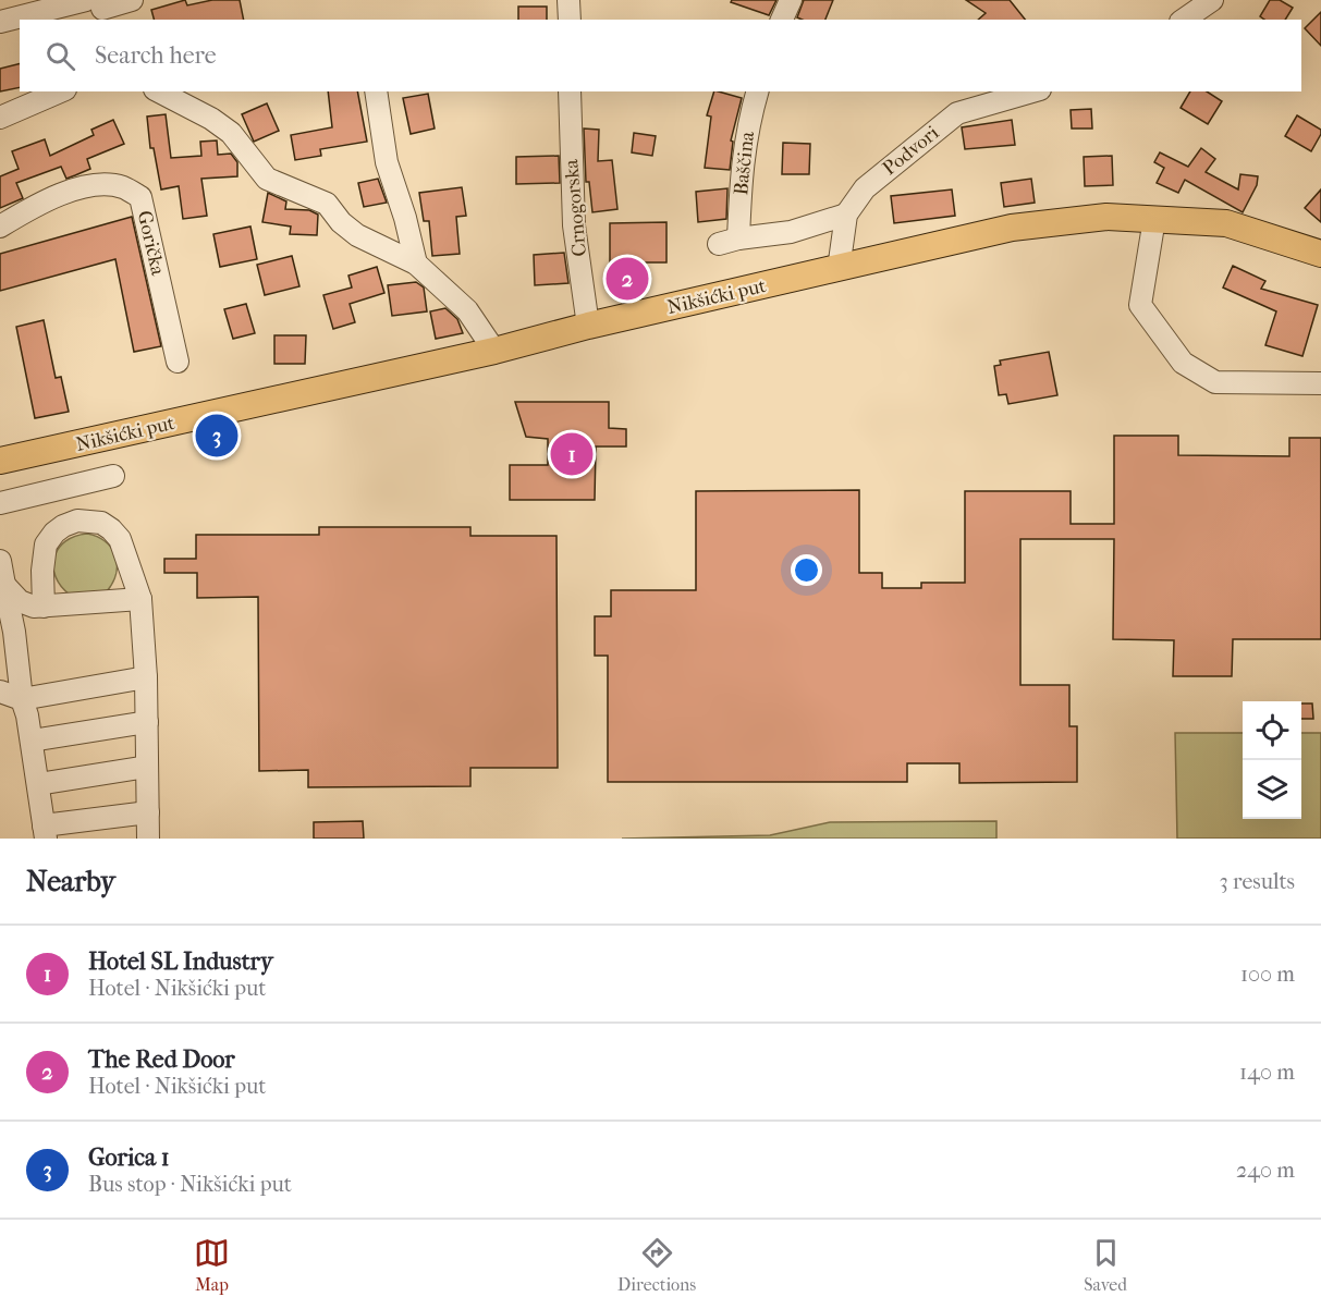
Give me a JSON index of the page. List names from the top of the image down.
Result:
{
  "streets": {
    "main road": ["Nikšićki put"],
    "street": [
      "Podvori",
      "Baščina",
      "Crnogorska",
      "Gorička"
    ]
  },
  "crossings": [
    ["Podvori", "Baščina"],
    ["Podvori", "Nikšićki put"],
    ["Crnogorska", "Nikšićki put"]
  ],
  "page": {
    "search": "Search here",
    "pins": ["2", "3", "1"],
    "heading": ["Nearby", "3 results"],
    "list": [
      {
        "mark": "1",
        "name": "Hotel SL Industry",
        "note": "Hotel · Nikšićki put",
        "value": "100 m"
      },
      {
        "mark": "2",
        "name": "The Red Door",
        "note": "Hotel · Nikšićki put",
        "value": "140 m"
      },
      {
        "mark": "3",
        "name": "Gorica 1",
        "note": "Bus stop · Nikšićki put",
        "value": "240 m"
      }
    ],
    "nav": ["Map", "Directions", "Saved"]
  }
}
